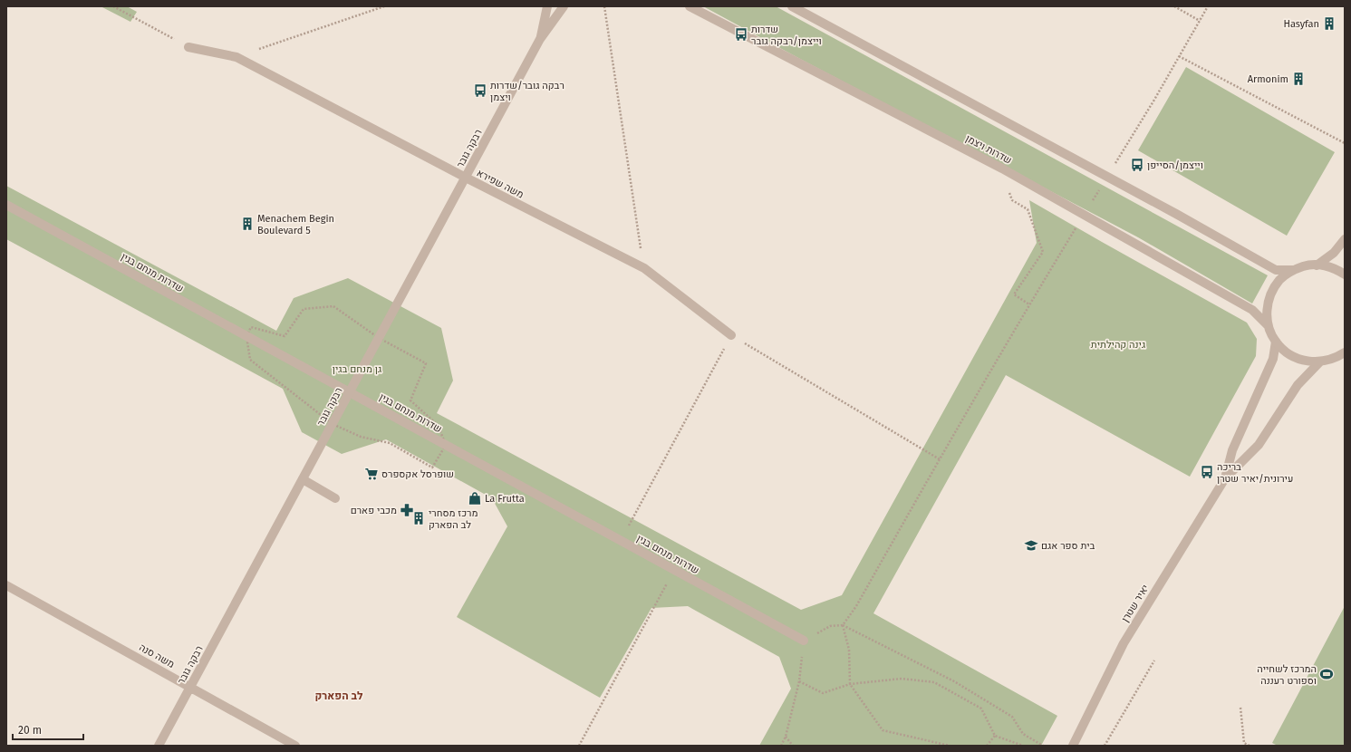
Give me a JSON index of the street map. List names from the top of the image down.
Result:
{
  "streets": {
    "street": [
      "רבקה גובר",
      "שדרות ויצמן",
      "משה שפירא",
      "שדרות מנחם בגין",
      "יאיר שטרן",
      "משה סנה"
    ]
  },
  "crossings": [
    ["רבקה גובר", "משה שפירא"],
    ["רבקה גובר", "משה סנה"]
  ],
  "districts": ["לב הפארק"],
  "parks": ["גינה קהילתית", "גן מנחם בגין"],
  "places": {
    "building": [
      "Hasyfan",
      "Armonim",
      "Menachem Begin Boulevard 5",
      "מרכז מסחרי לב הפארק"
    ],
    "bus stop": [
      "שדרות וייצמן/רבקה גובר",
      "רבקה גובר/שדרות ויצמן",
      "וייצמן/הסייפן",
      "בריכה עירונית/יאיר שטרן"
    ],
    "supermarket": ["שופרסל אקספרס"],
    "shop": ["La Frutta"],
    "pharmacy": ["מכבי פארם"],
    "school or university": ["בית ספר אגם"],
    "sports": ["המרכז לשחייה וספורט רעננה"]
  },
  "scale_bar": "20 m"
}
